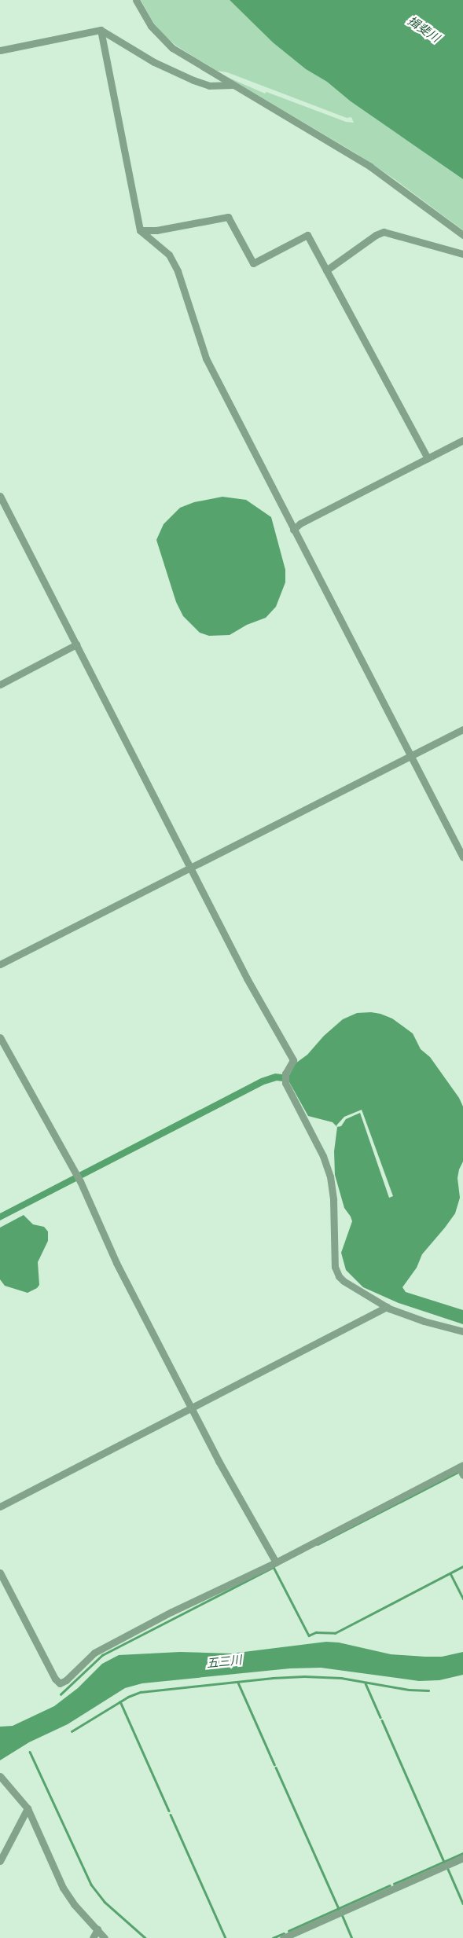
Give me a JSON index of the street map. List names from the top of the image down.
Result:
{
  "water": ["揖斐川", "五三川"]
}
